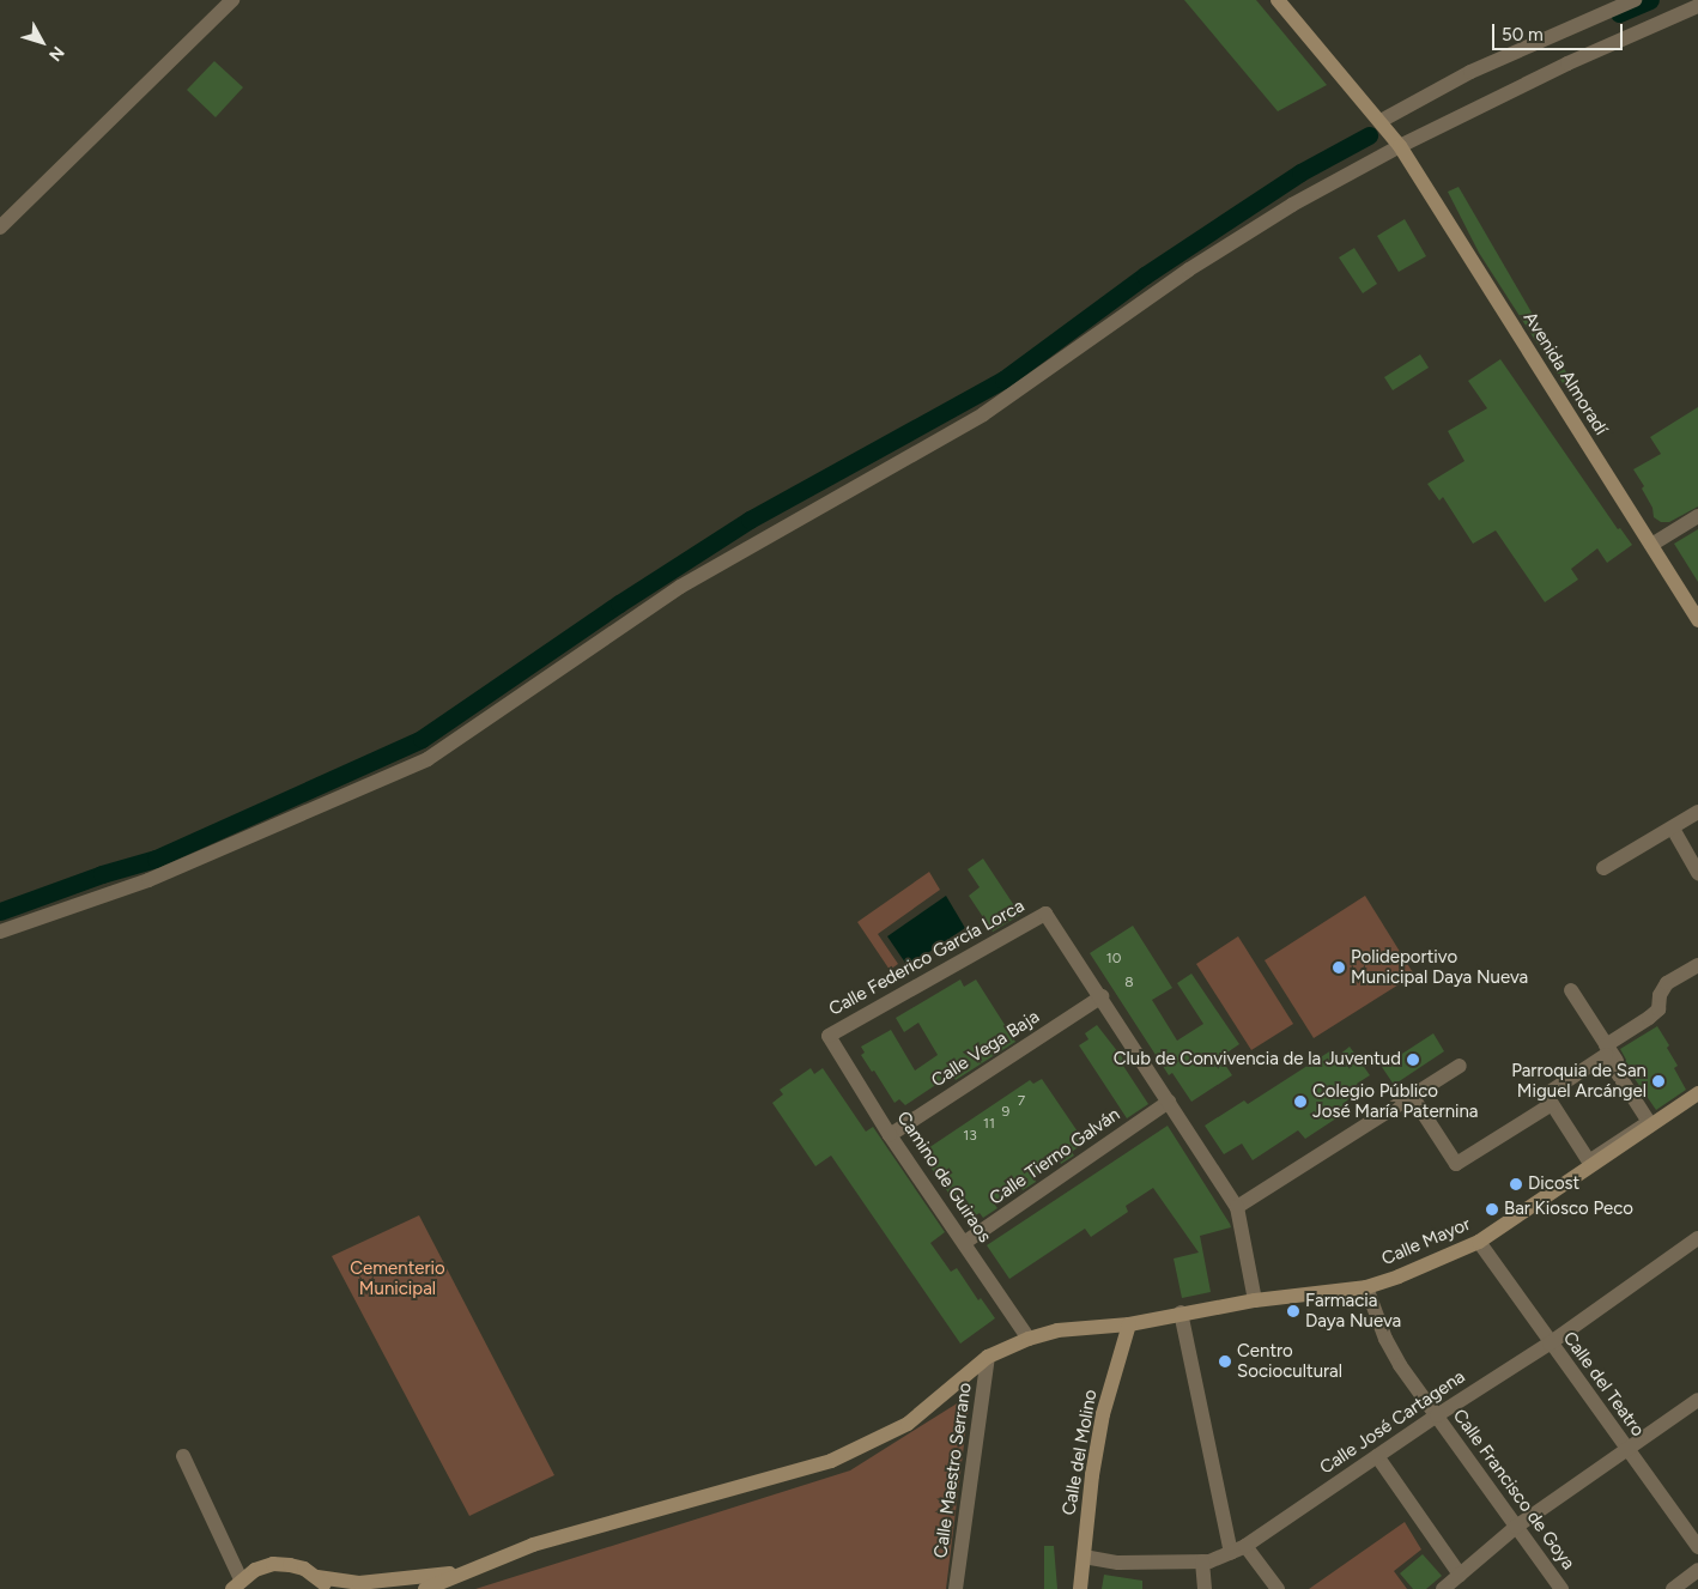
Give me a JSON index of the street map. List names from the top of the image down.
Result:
{
  "streets": {
    "street": [
      "Avenida Almoradí",
      "Calle Federico García Lorca",
      "Calle Vega Baja",
      "Calle Tierno Galván",
      "Camino de Guiraos",
      "Calle Mayor",
      "Calle del Teatro",
      "Calle José Cartagena",
      "Calle del Molino",
      "Calle Maestro Serrano",
      "Calle Francisco de Goya"
    ]
  },
  "crossings": [
    ["Calle Federico García Lorca", "Calle Vega Baja"],
    ["Calle Federico García Lorca", "Camino de Guiraos"],
    ["Calle Vega Baja", "Camino de Guiraos"],
    ["Calle Tierno Galván", "Camino de Guiraos"],
    ["Camino de Guiraos", "Calle Mayor"],
    ["Calle Mayor", "Calle del Teatro"],
    ["Calle Mayor", "Calle del Molino"],
    ["Calle Mayor", "Calle Maestro Serrano"],
    ["Calle Mayor", "Calle Francisco de Goya"],
    ["Calle del Teatro", "Calle José Cartagena"],
    ["Calle José Cartagena", "Calle del Molino"],
    ["Calle José Cartagena", "Calle Francisco de Goya"]
  ],
  "parks": ["Cementerio Municipal"],
  "places": [
    "Polideportivo Municipal Daya Nueva",
    "Club de Convivencia de la Juventud",
    "Parroquia de San Miguel Arcángel",
    "Colegio Público José María Paternina",
    "Dicost",
    "Bar Kiosco Peco",
    "Farmacia Daya Nueva",
    "Centro Sociocultural"
  ],
  "house_numbers": [
    "10",
    "8",
    "7",
    "9",
    "11",
    "13"
  ],
  "scale_bar": "50 m",
  "north": "bottom right"
}
